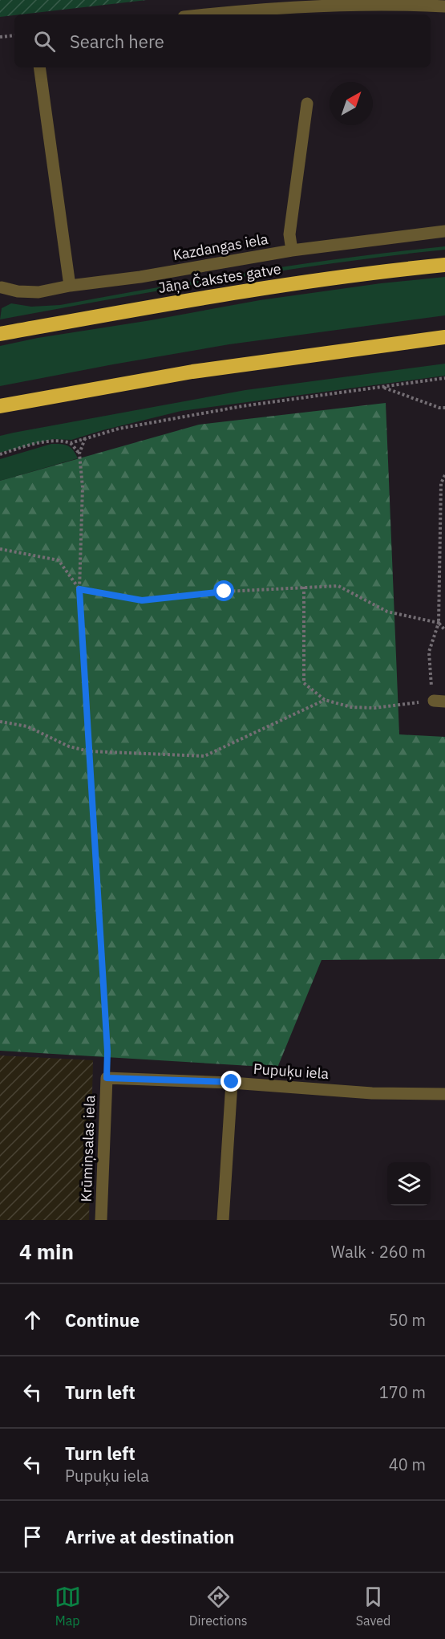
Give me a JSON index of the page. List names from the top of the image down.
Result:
{
  "streets": {
    "highway": ["Jāņa Čakstes gatve"],
    "street": ["Kazdangas iela", "Pupuķu iela", "Krūmiņsalas iela"]
  },
  "crossings": [
    ["Pupuķu iela", "Krūmiņsalas iela"]
  ],
  "north": "top right",
  "page": {
    "search": "Search here",
    "heading": ["4 min", "Walk · 260 m"],
    "list": [
      ["Continue", "50 m"],
      ["Turn left", "170 m"],
      ["Turn left", "Pupuķu iela", "40 m"],
      "Arrive at destination"
    ],
    "nav": ["Map", "Directions", "Saved"]
  }
}
